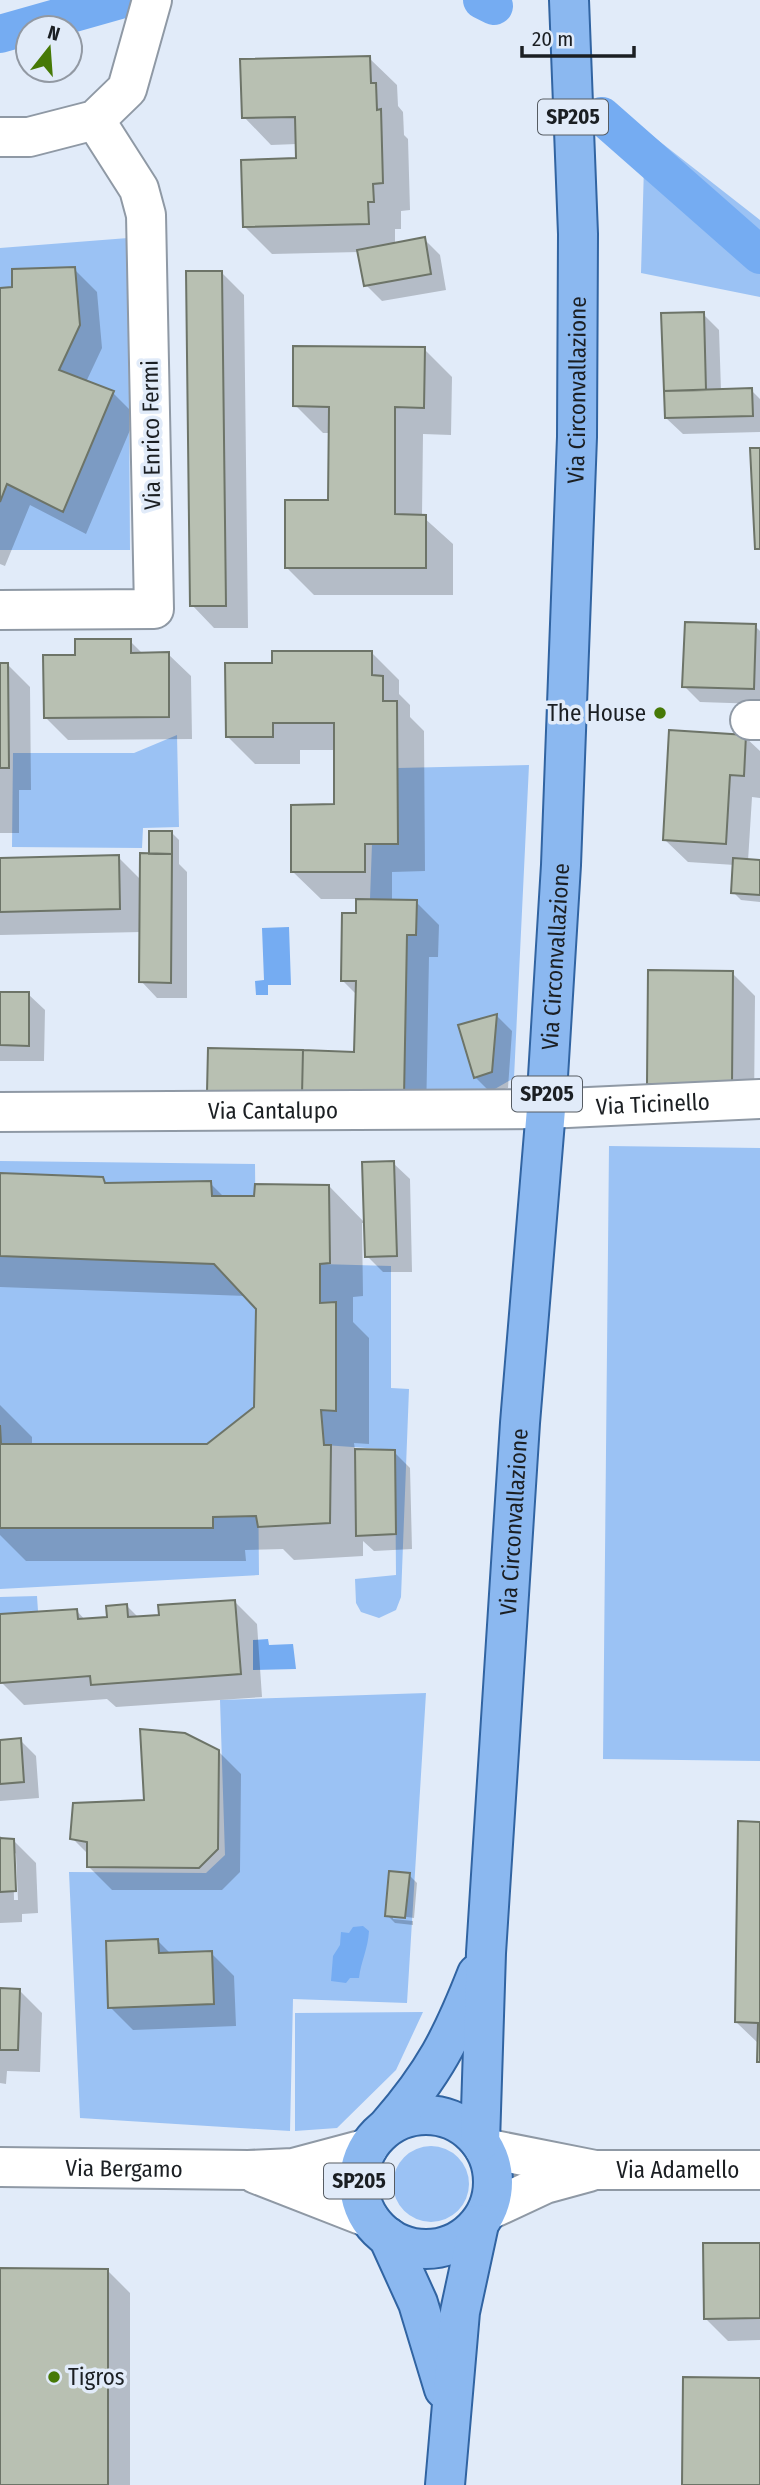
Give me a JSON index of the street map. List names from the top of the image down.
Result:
{
  "streets": {
    "main road": ["SP205", "Via Circonvallazione"],
    "street": [
      "Via Enrico Fermi",
      "Via Ticinello",
      "Via Cantalupo",
      "Via Bergamo",
      "Via Adamello"
    ]
  },
  "crossings": [
    ["SP205", "Via Circonvallazione"],
    ["SP205", "Via Bergamo"],
    ["Via Circonvallazione", "Via Ticinello"],
    ["Via Circonvallazione", "Via Cantalupo"],
    ["Via Ticinello", "Via Cantalupo"]
  ],
  "places": ["The House", "Tigros"],
  "scale_bar": "20 m",
  "north": "top"
}
